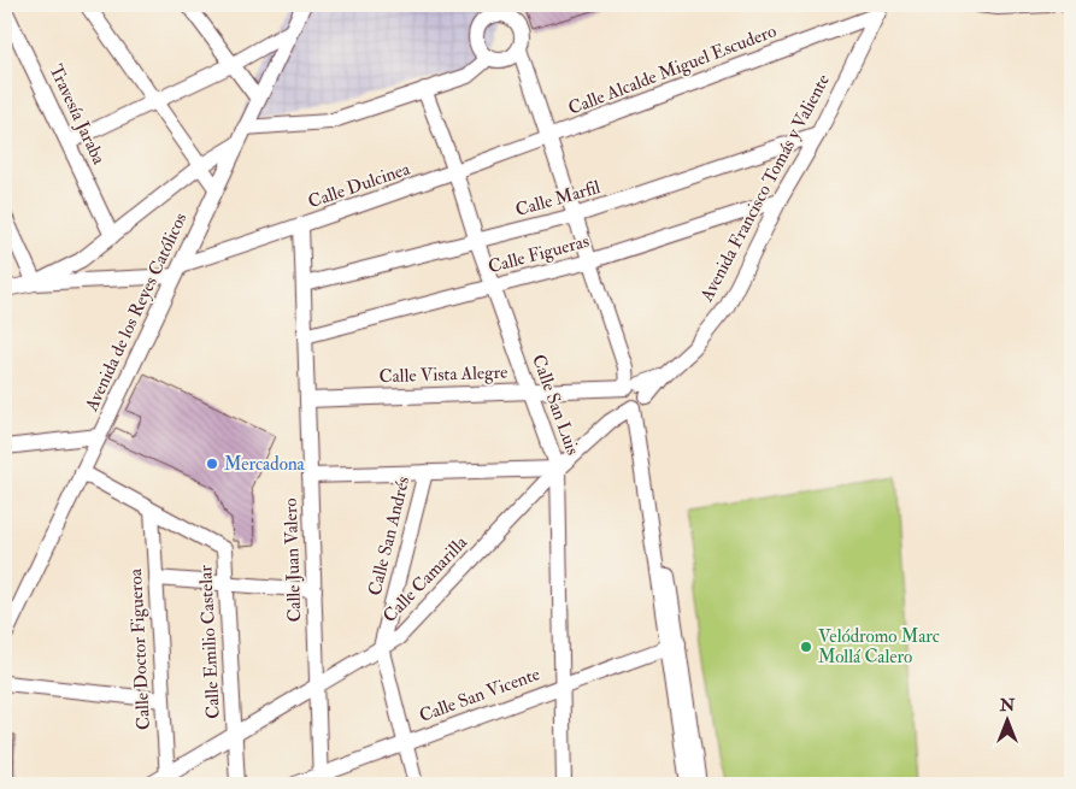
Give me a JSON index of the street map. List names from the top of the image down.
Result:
{
  "streets": {
    "street": [
      "Calle Alcalde Miguel Escudero",
      "Travesía Jaraba",
      "Calle Dulcinea",
      "Avenida Francisco Tomás y Valiente",
      "Calle Marfil",
      "Calle Figueras",
      "Avenida de los Reyes Católicos",
      "Calle Vista Alegre",
      "Calle San Luis",
      "Calle San Andrés",
      "Calle Juan Valero",
      "Calle Camarilla",
      "Calle Emilio Castelar",
      "Calle Doctor Figueroa",
      "Calle San Vicente"
    ]
  },
  "crossings": [
    ["Calle Alcalde Miguel Escudero", "Calle Dulcinea"],
    ["Calle Alcalde Miguel Escudero", "Avenida Francisco Tomás y Valiente"],
    ["Calle Dulcinea", "Avenida de los Reyes Católicos"],
    ["Calle Dulcinea", "Calle San Luis"],
    ["Calle Dulcinea", "Calle Juan Valero"],
    ["Avenida Francisco Tomás y Valiente", "Calle Marfil"],
    ["Avenida Francisco Tomás y Valiente", "Calle Figueras"],
    ["Avenida Francisco Tomás y Valiente", "Calle Vista Alegre"],
    ["Avenida Francisco Tomás y Valiente", "Calle Camarilla"],
    ["Calle Marfil", "Calle San Luis"],
    ["Calle Marfil", "Calle Juan Valero"],
    ["Calle Figueras", "Calle San Luis"],
    ["Calle Figueras", "Calle Juan Valero"],
    ["Avenida de los Reyes Católicos", "Calle Emilio Castelar"],
    ["Calle Vista Alegre", "Calle San Luis"],
    ["Calle Vista Alegre", "Calle Juan Valero"],
    ["Calle Vista Alegre", "Calle Camarilla"],
    ["Calle San Luis", "Calle Camarilla"],
    ["Calle San Luis", "Calle San Vicente"],
    ["Calle San Andrés", "Calle Camarilla"],
    ["Calle San Andrés", "Calle San Vicente"],
    ["Calle Juan Valero", "Calle Camarilla"],
    ["Calle Juan Valero", "Calle San Vicente"],
    ["Calle Camarilla", "Calle Emilio Castelar"],
    ["Calle Camarilla", "Calle Doctor Figueroa"],
    ["Calle Emilio Castelar", "Calle Doctor Figueroa"]
  ],
  "places": ["Mercadona", "Velódromo Marc Mollá Calero"],
  "north": "top"
}
